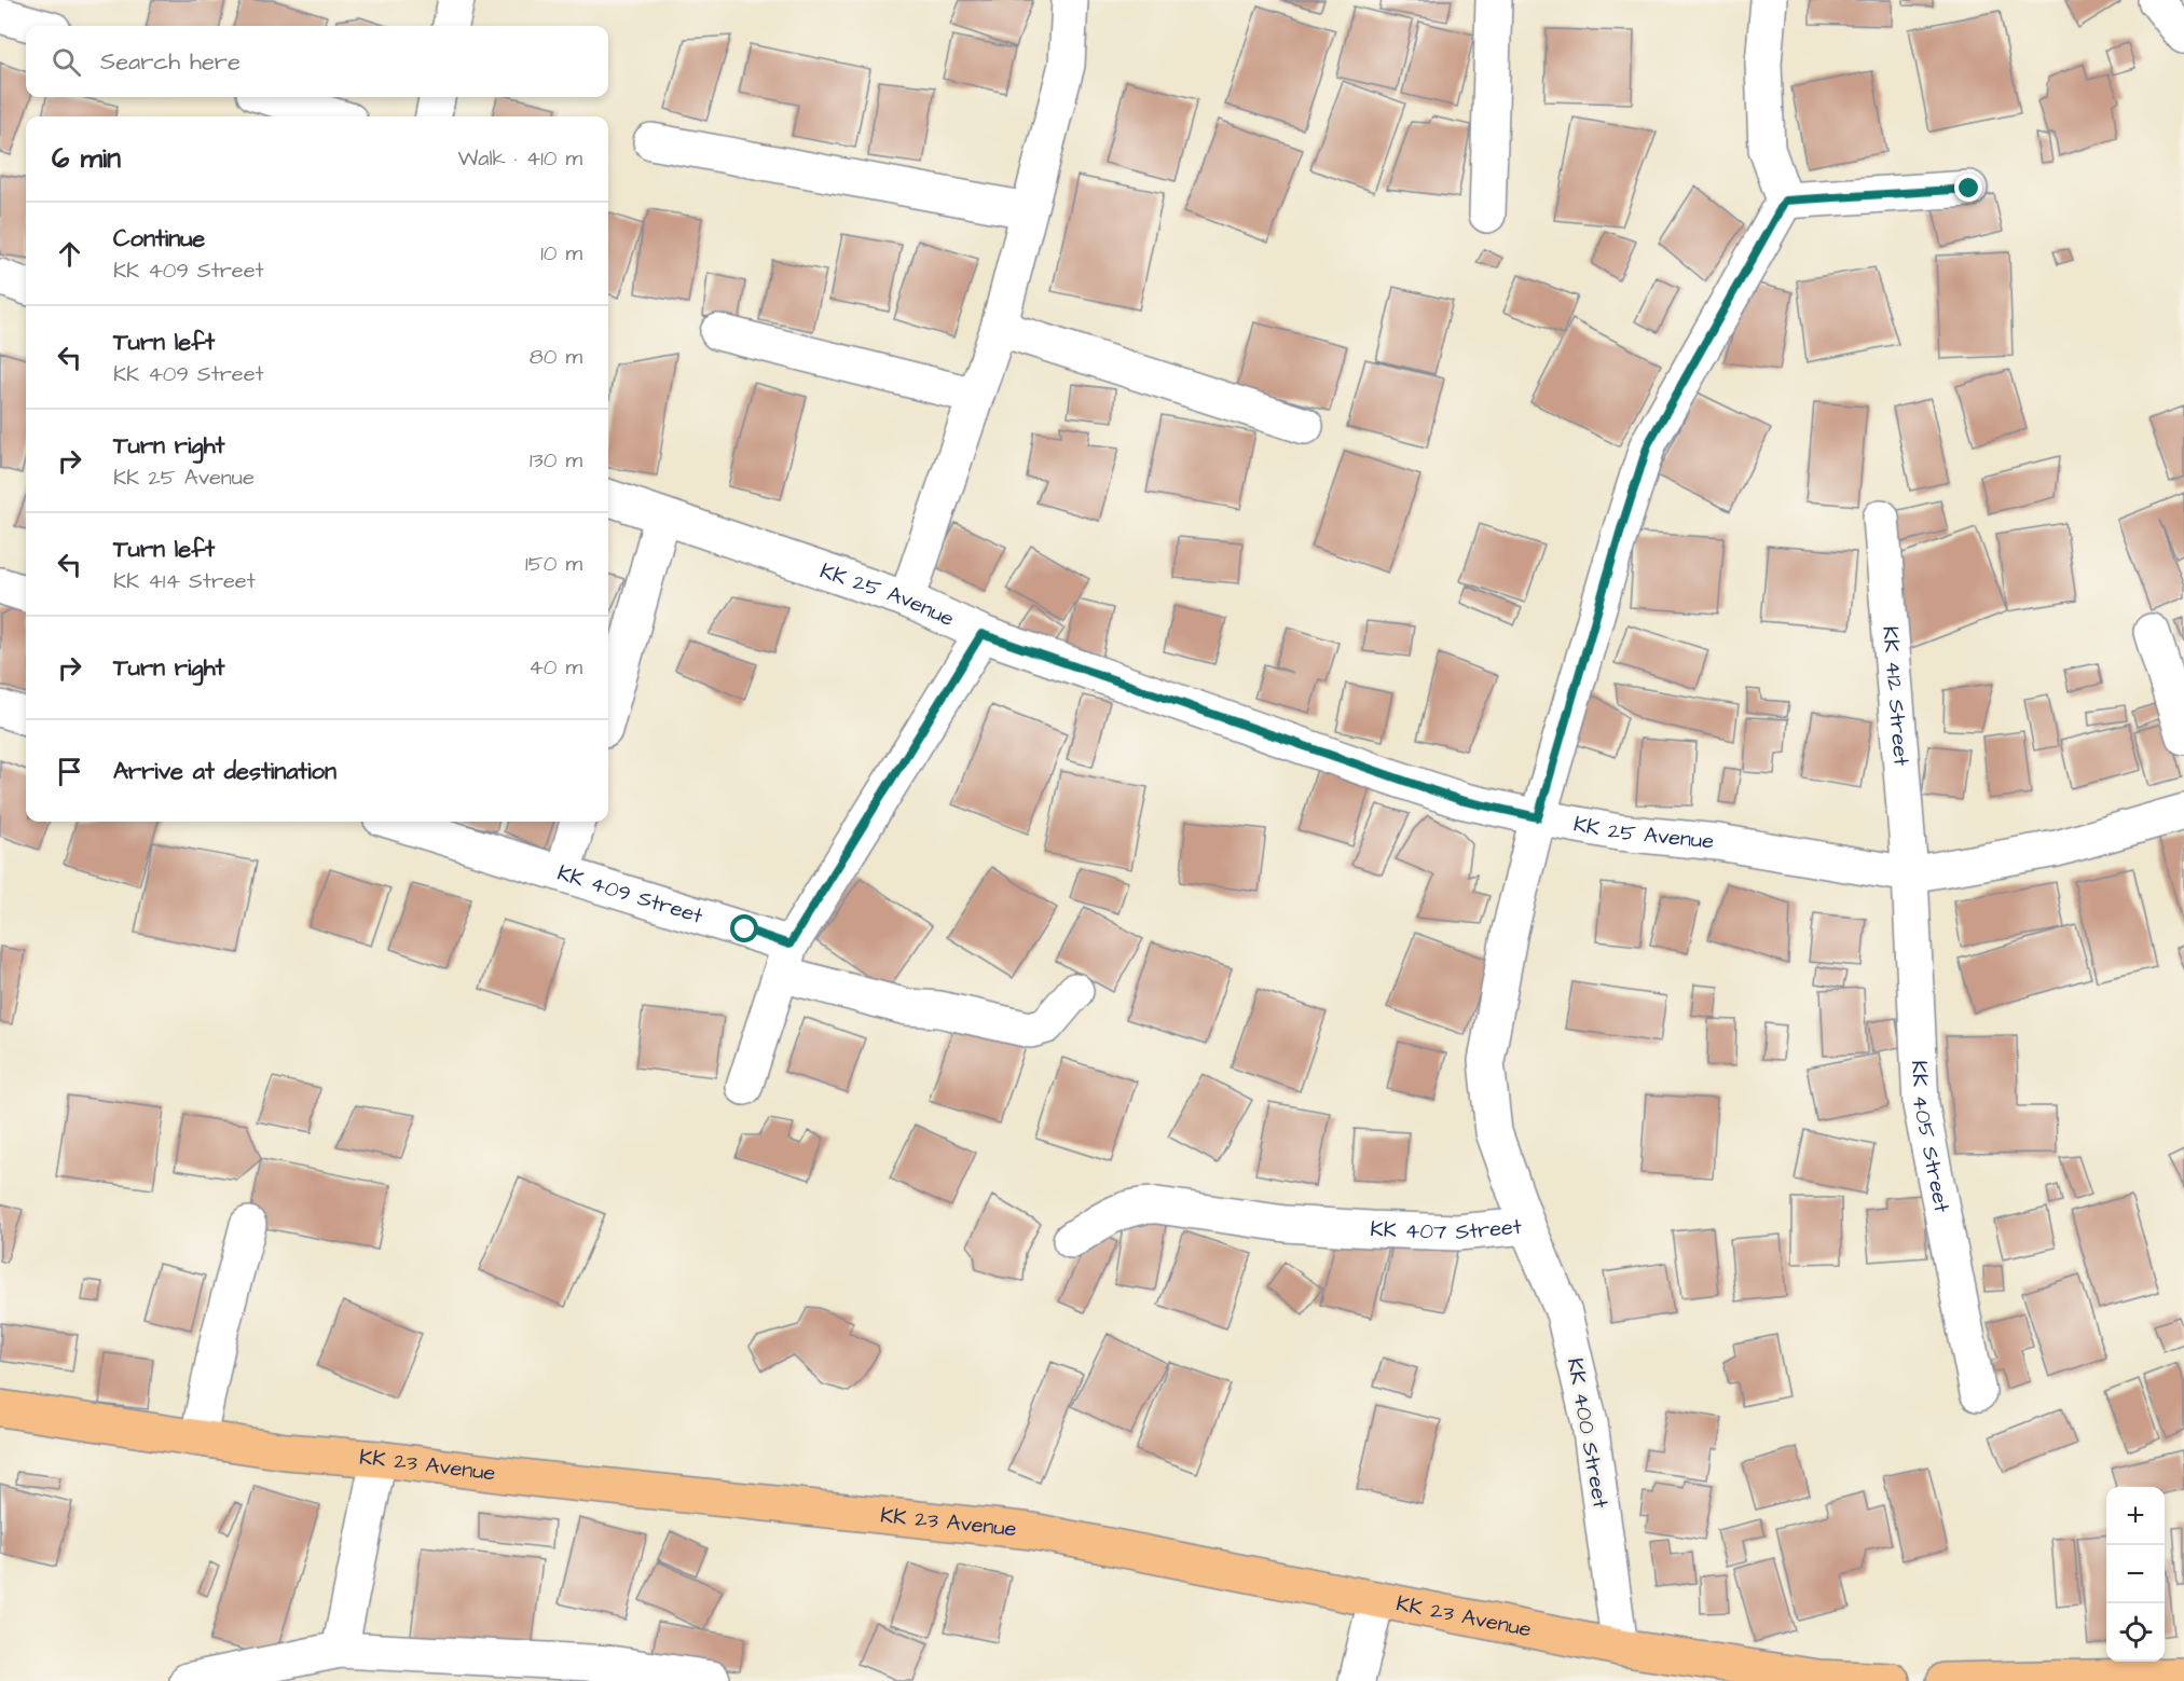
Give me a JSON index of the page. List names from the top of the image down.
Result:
{
  "streets": {
    "main road": ["KK 23 Avenue"],
    "street": [
      "KK 25 Avenue",
      "KK 412 Street",
      "KK 409 Street",
      "KK 405 Street",
      "KK 407 Street",
      "KK 400 Street"
    ]
  },
  "crossings": [
    ["KK 25 Avenue", "KK 412 Street"],
    ["KK 25 Avenue", "KK 405 Street"],
    ["KK 25 Avenue", "KK 407 Street"],
    ["KK 412 Street", "KK 405 Street"],
    ["KK 407 Street", "KK 400 Street"],
    ["KK 400 Street", "KK 23 Avenue"]
  ],
  "page": {
    "search": "Search here",
    "heading": ["6 min", "Walk · 410 m"],
    "list": [
      ["Continue", "KK 409 Street", "10 m"],
      ["Turn left", "KK 409 Street", "80 m"],
      ["Turn right", "KK 25 Avenue", "130 m"],
      ["Turn left", "KK 414 Street", "150 m"],
      ["Turn right", "40 m"],
      "Arrive at destination"
    ],
    "map_buttons": ["+", "−"]
  }
}
